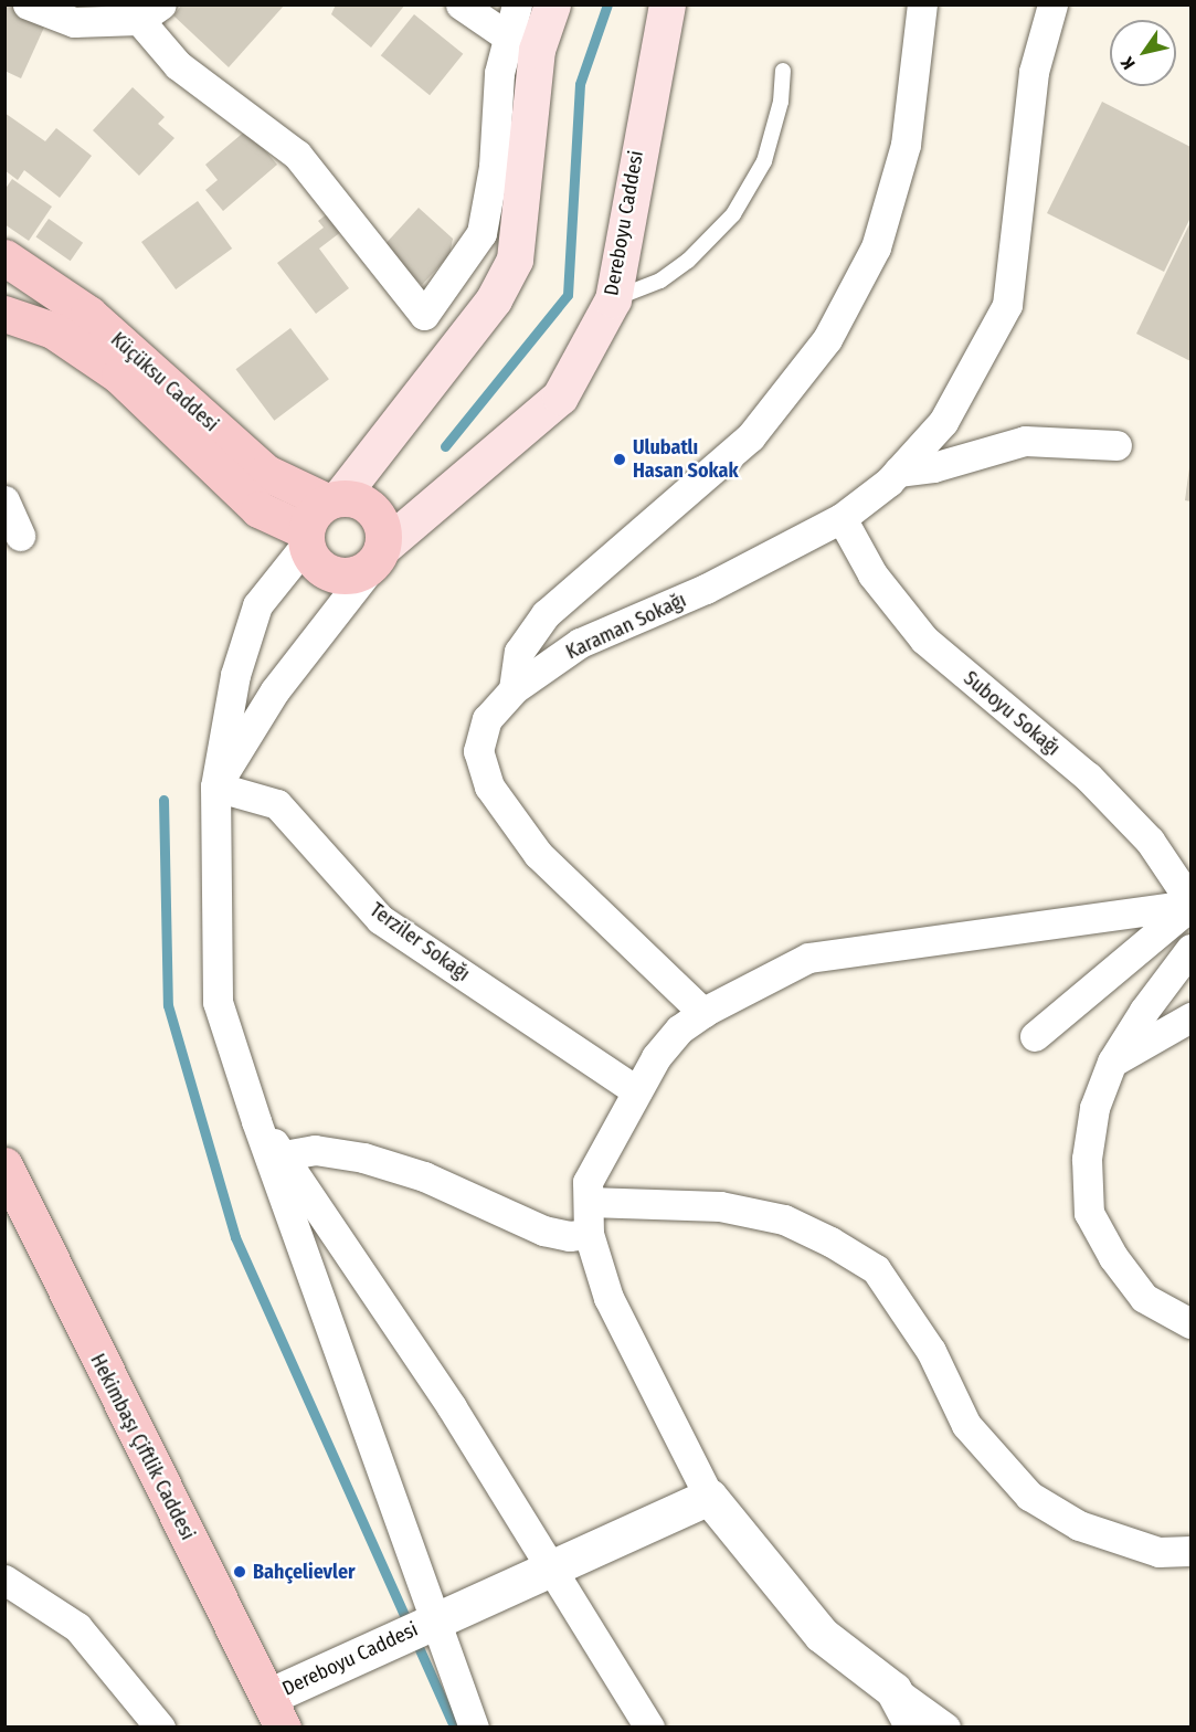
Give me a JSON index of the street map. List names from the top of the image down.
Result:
{
  "streets": {
    "main road": ["Dereboyu Caddesi", "Küçüksu Caddesi", "Hekimbaşı Çiftlik Caddesi"],
    "street": ["Karaman Sokağı", "Suboyu Sokağı", "Terziler Sokağı"]
  },
  "crossings": [
    ["Dereboyu Caddesi", "Küçüksu Caddesi"],
    ["Dereboyu Caddesi", "Hekimbaşı Çiftlik Caddesi"],
    ["Karaman Sokağı", "Suboyu Sokağı"]
  ],
  "places": ["Ulubatlı Hasan Sokak", "Bahçelievler"],
  "north": "bottom left"
}
